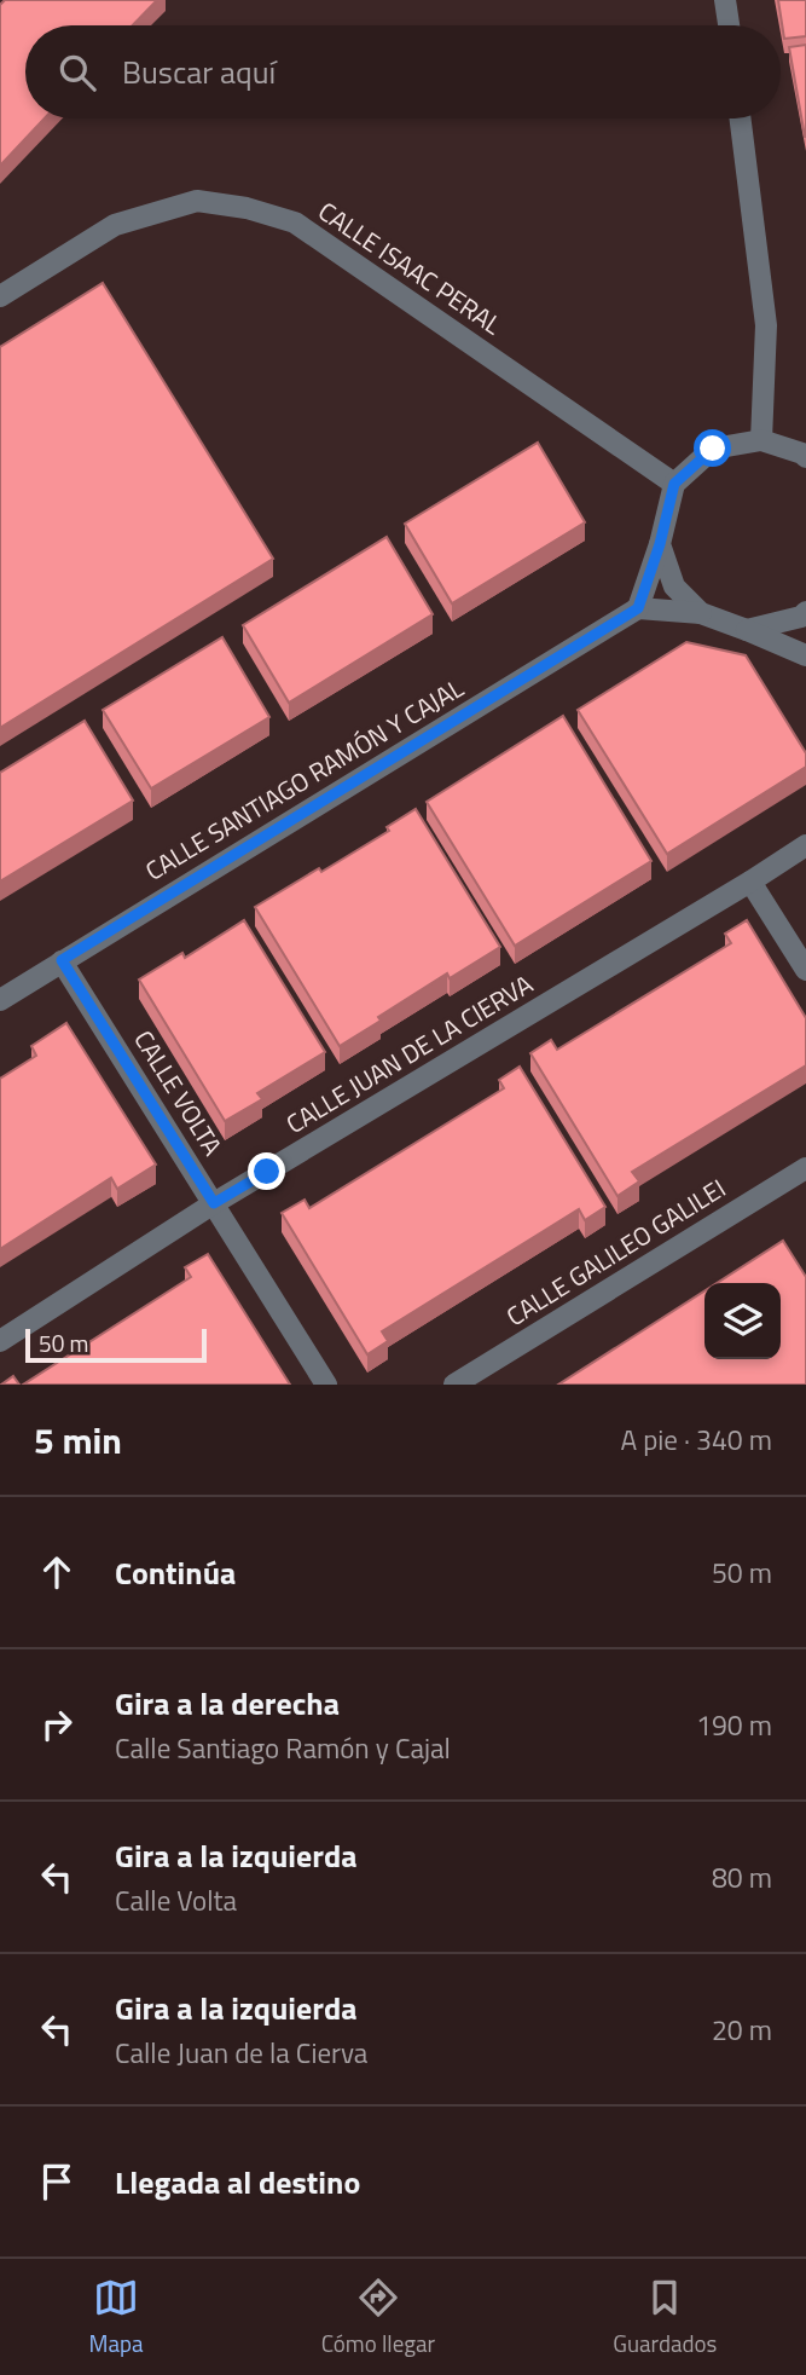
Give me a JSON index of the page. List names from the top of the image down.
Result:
{
  "streets": {
    "street": [
      "CALLE ISAAC PERAL",
      "CALLE SANTIAGO RAMÓN Y CAJAL",
      "CALLE JUAN DE LA CIERVA",
      "CALLE VOLTA",
      "CALLE GALILEO GALILEI"
    ]
  },
  "crossings": [
    ["CALLE SANTIAGO RAMÓN Y CAJAL", "CALLE VOLTA"],
    ["CALLE JUAN DE LA CIERVA", "CALLE VOLTA"]
  ],
  "scale_bar": "50 m",
  "page": {
    "search": "Buscar aquí",
    "scale": "50 m",
    "heading": ["5 min", "A pie · 340 m"],
    "list": [
      ["Continúa", "50 m"],
      ["Gira a la derecha", "Calle Santiago Ramón y Cajal", "190 m"],
      ["Gira a la izquierda", "Calle Volta", "80 m"],
      ["Gira a la izquierda", "Calle Juan de la Cierva", "20 m"],
      "Llegada al destino"
    ],
    "nav": ["Mapa", "Cómo llegar", "Guardados"]
  }
}
